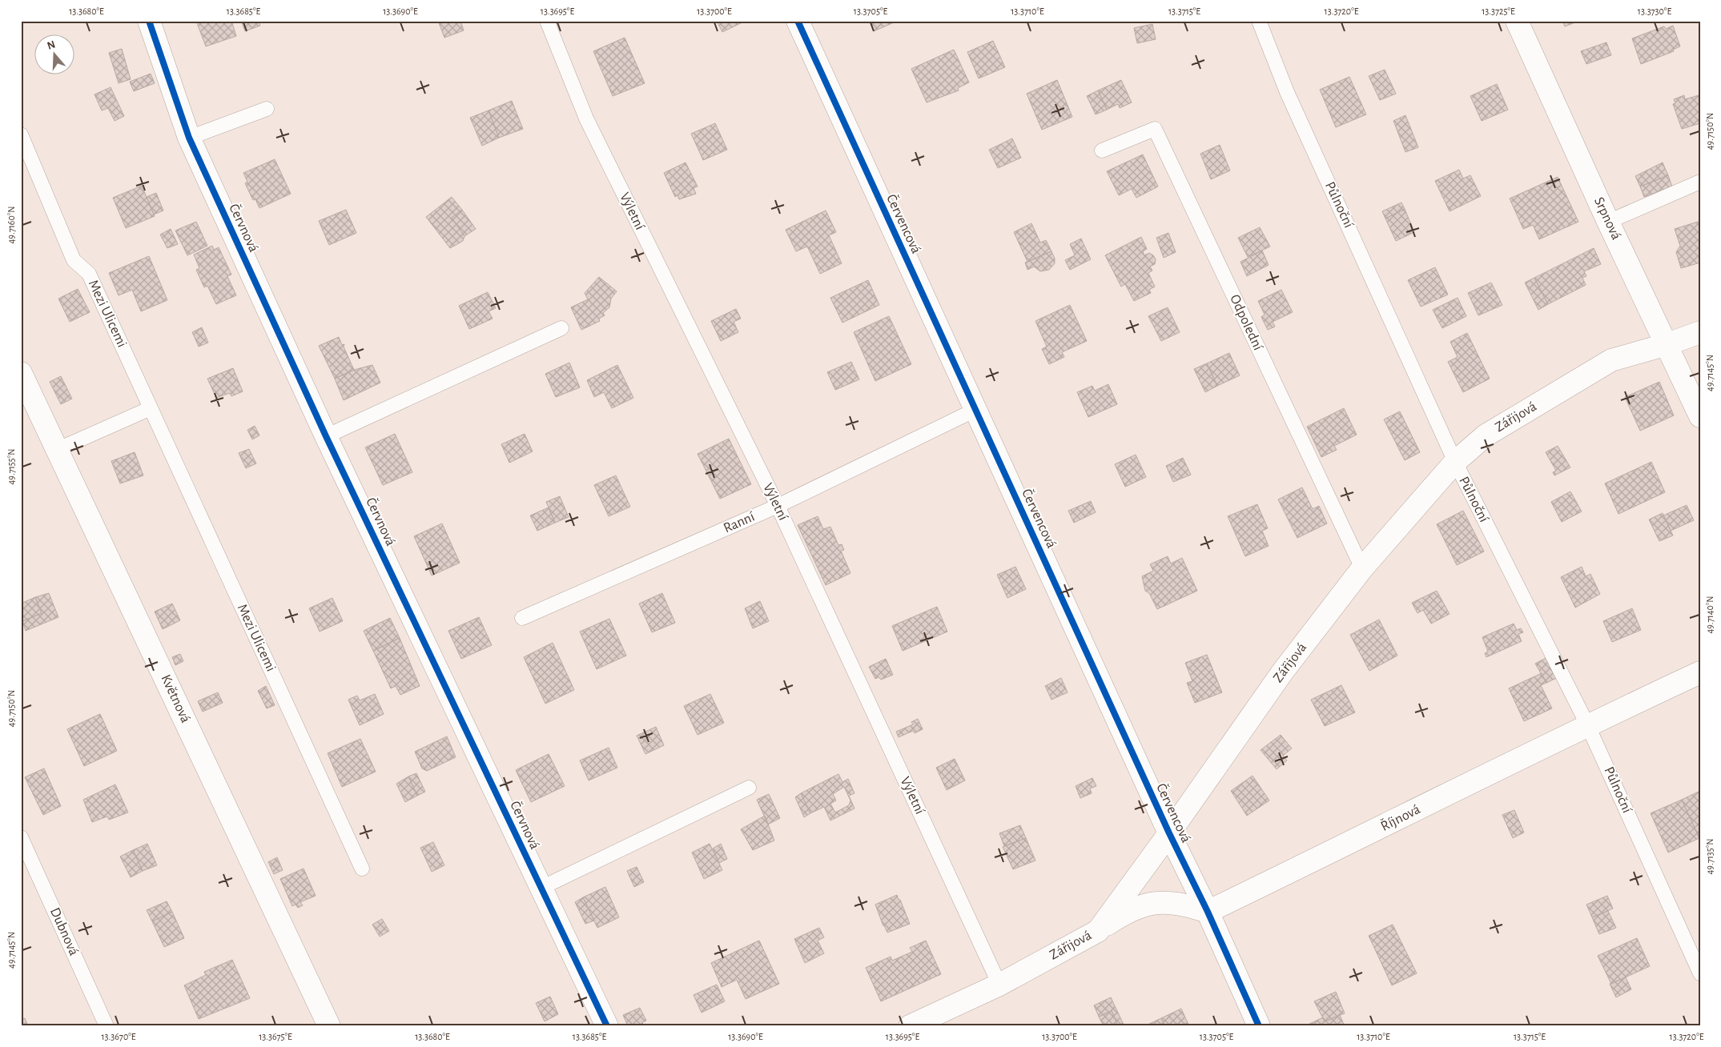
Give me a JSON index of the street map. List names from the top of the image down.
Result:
{
  "streets": {
    "street": [
      "Srpnová",
      "Červencová",
      "Červnová",
      "Zářijová",
      "Květnová",
      "Říjnová"
    ],
    "lane": [
      "Půlnoční",
      "Výletní",
      "Mezi Ulicemi",
      "Odpolední",
      "Ranní",
      "Dubnová"
    ]
  },
  "crossings": [
    ["Půlnoční", "Zářijová"],
    ["Půlnoční", "Říjnová"],
    ["Výletní", "Zářijová"],
    ["Výletní", "Ranní"],
    ["Srpnová", "Zářijová"],
    ["Červencová", "Zářijová"],
    ["Červencová", "Ranní"],
    ["Červencová", "Říjnová"],
    ["Odpolední", "Zářijová"]
  ],
  "north": "top",
  "coordinates": [
    "13.3680°E",
    "13.3685°E",
    "13.3690°E",
    "13.3695°E",
    "13.3700°E",
    "13.3705°E",
    "13.3710°E",
    "13.3715°E",
    "13.3720°E",
    "13.3725°E",
    "13.3730°E",
    "49.7150°N",
    "49.7160°N",
    "49.7145°N",
    "49.7155°N",
    "49.7140°N",
    "49.7135°N",
    "13.3670°E",
    "13.3675°E"
  ]
}
